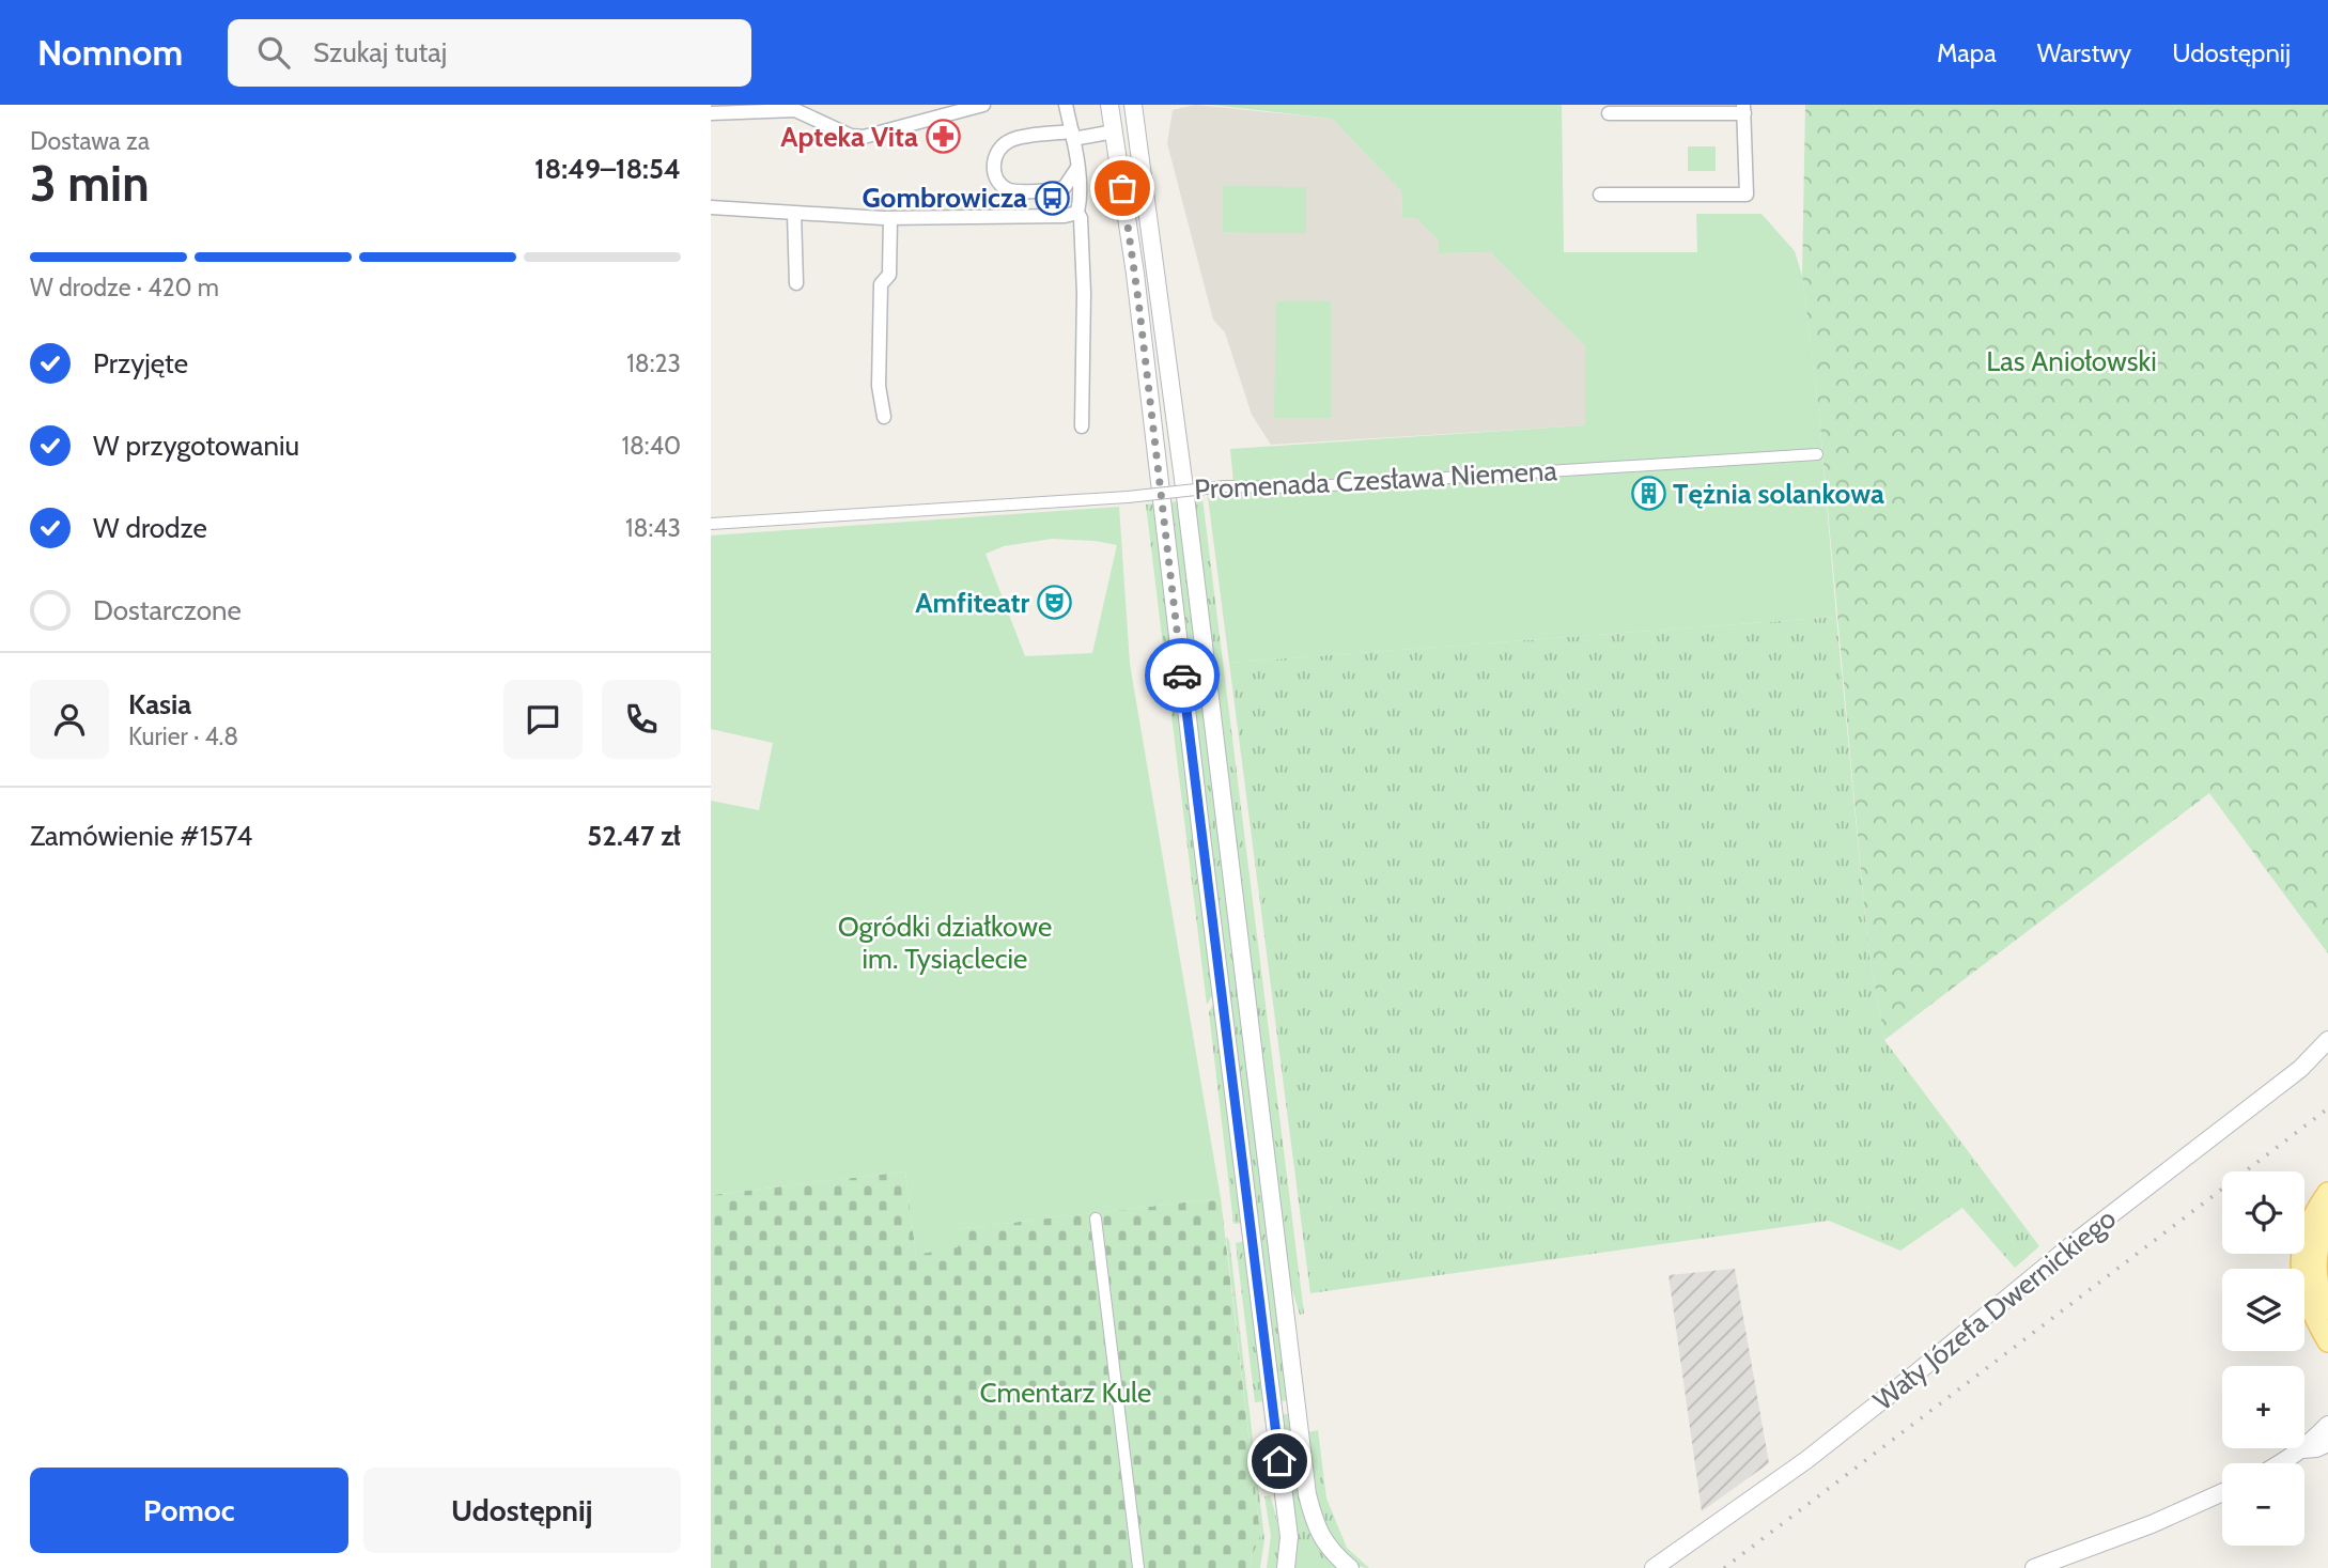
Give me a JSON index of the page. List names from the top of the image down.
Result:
{
  "streets": {
    "street": ["Promenada Czesława Niemena", "Wały Józefa Dwernickiego"]
  },
  "parks": ["Las Aniołowski", "Ogródki działkowe im. Tysiąclecie", "Cmentarz Kule"],
  "places": {
    "pharmacy": ["Apteka Vita"],
    "bus stop": ["Gombrowicza"],
    "building": ["Tężnia solankowa"],
    "theatre": ["Amfiteatr"]
  },
  "page": {
    "header": "Nomnom",
    "search": "Szukaj tutaj",
    "nav": ["Mapa", "Warstwy", "Udostępnij"],
    "heading": ["3 min", "Dostawa za", "18:49–18:54"],
    "panel": [
      "Kasia",
      "Kurier · 4.8",
      "Zamówienie #1574",
      "52.47 zł"
    ],
    "bar": "W drodze · 420 m",
    "list": [
      ["Przyjęte", "18:23"],
      ["W przygotowaniu", "18:40"],
      ["W drodze", "18:43"],
      "Dostarczone"
    ],
    "map_buttons": ["+", "−"],
    "buttons": ["Pomoc", "Udostępnij"]
  }
}
